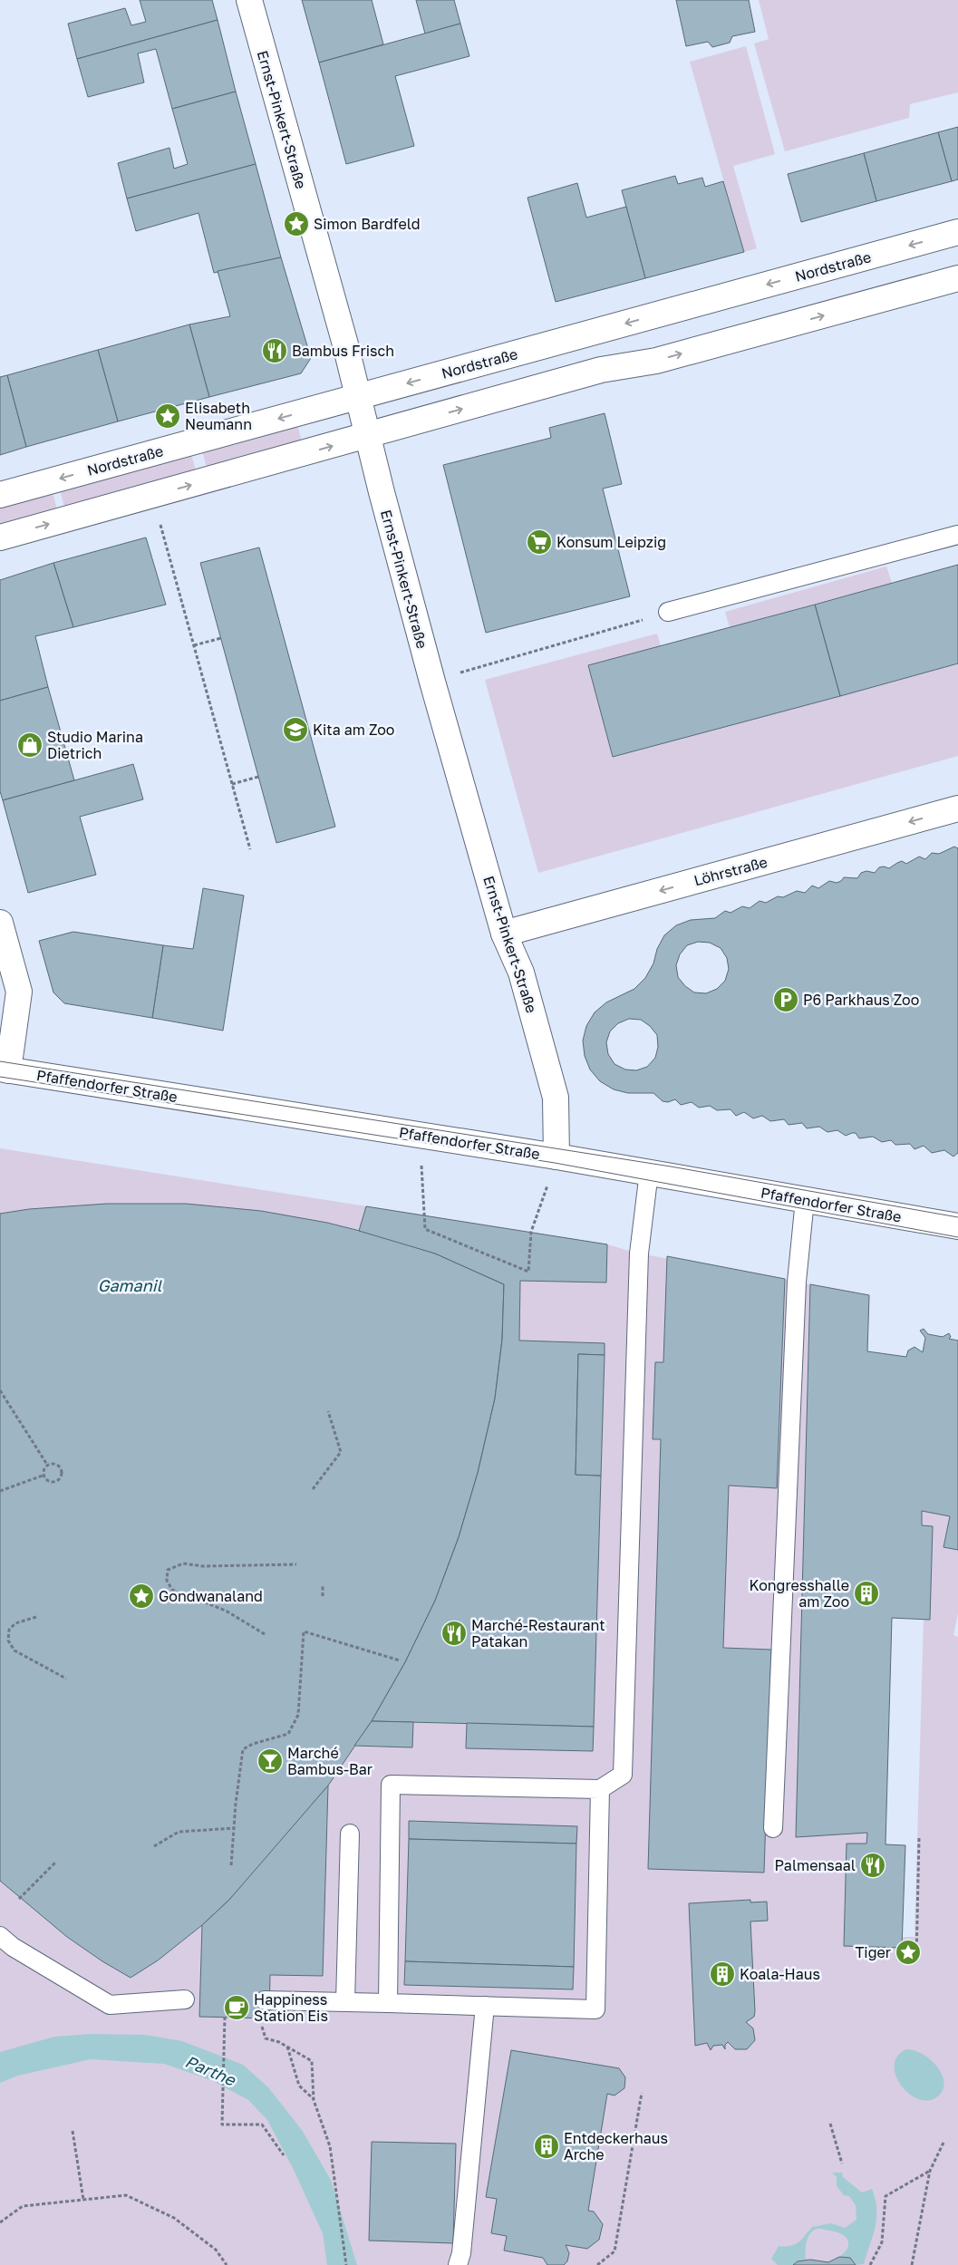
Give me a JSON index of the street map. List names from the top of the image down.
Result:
{
  "streets": {
    "street": [
      "Ernst-Pinkert-Straße",
      "Nordstraße",
      "Löhrstraße",
      "Pfaffendorfer Straße"
    ]
  },
  "crossings": [
    ["Ernst-Pinkert-Straße", "Nordstraße"],
    ["Ernst-Pinkert-Straße", "Löhrstraße"],
    ["Ernst-Pinkert-Straße", "Pfaffendorfer Straße"]
  ],
  "one_way": ["Löhrstraße"],
  "water": ["Gamanil", "Parthe"],
  "places": {
    "place": [
      "Simon Bardfeld",
      "Elisabeth Neumann",
      "Gondwanaland",
      "Tiger"
    ],
    "restaurant": ["Bambus Frisch", "Marché-Restaurant Patakan", "Palmensaal"],
    "supermarket": ["Konsum Leipzig"],
    "school or university": ["Kita am Zoo"],
    "shop": ["Studio Marina Dietrich"],
    "parking": ["P6 Parkhaus Zoo"],
    "building": ["Kongresshalle am Zoo", "Koala-Haus", "Entdeckerhaus Arche"],
    "bar": ["Marché Bambus-Bar"],
    "cafe": ["Happiness Station Eis"]
  }
}
